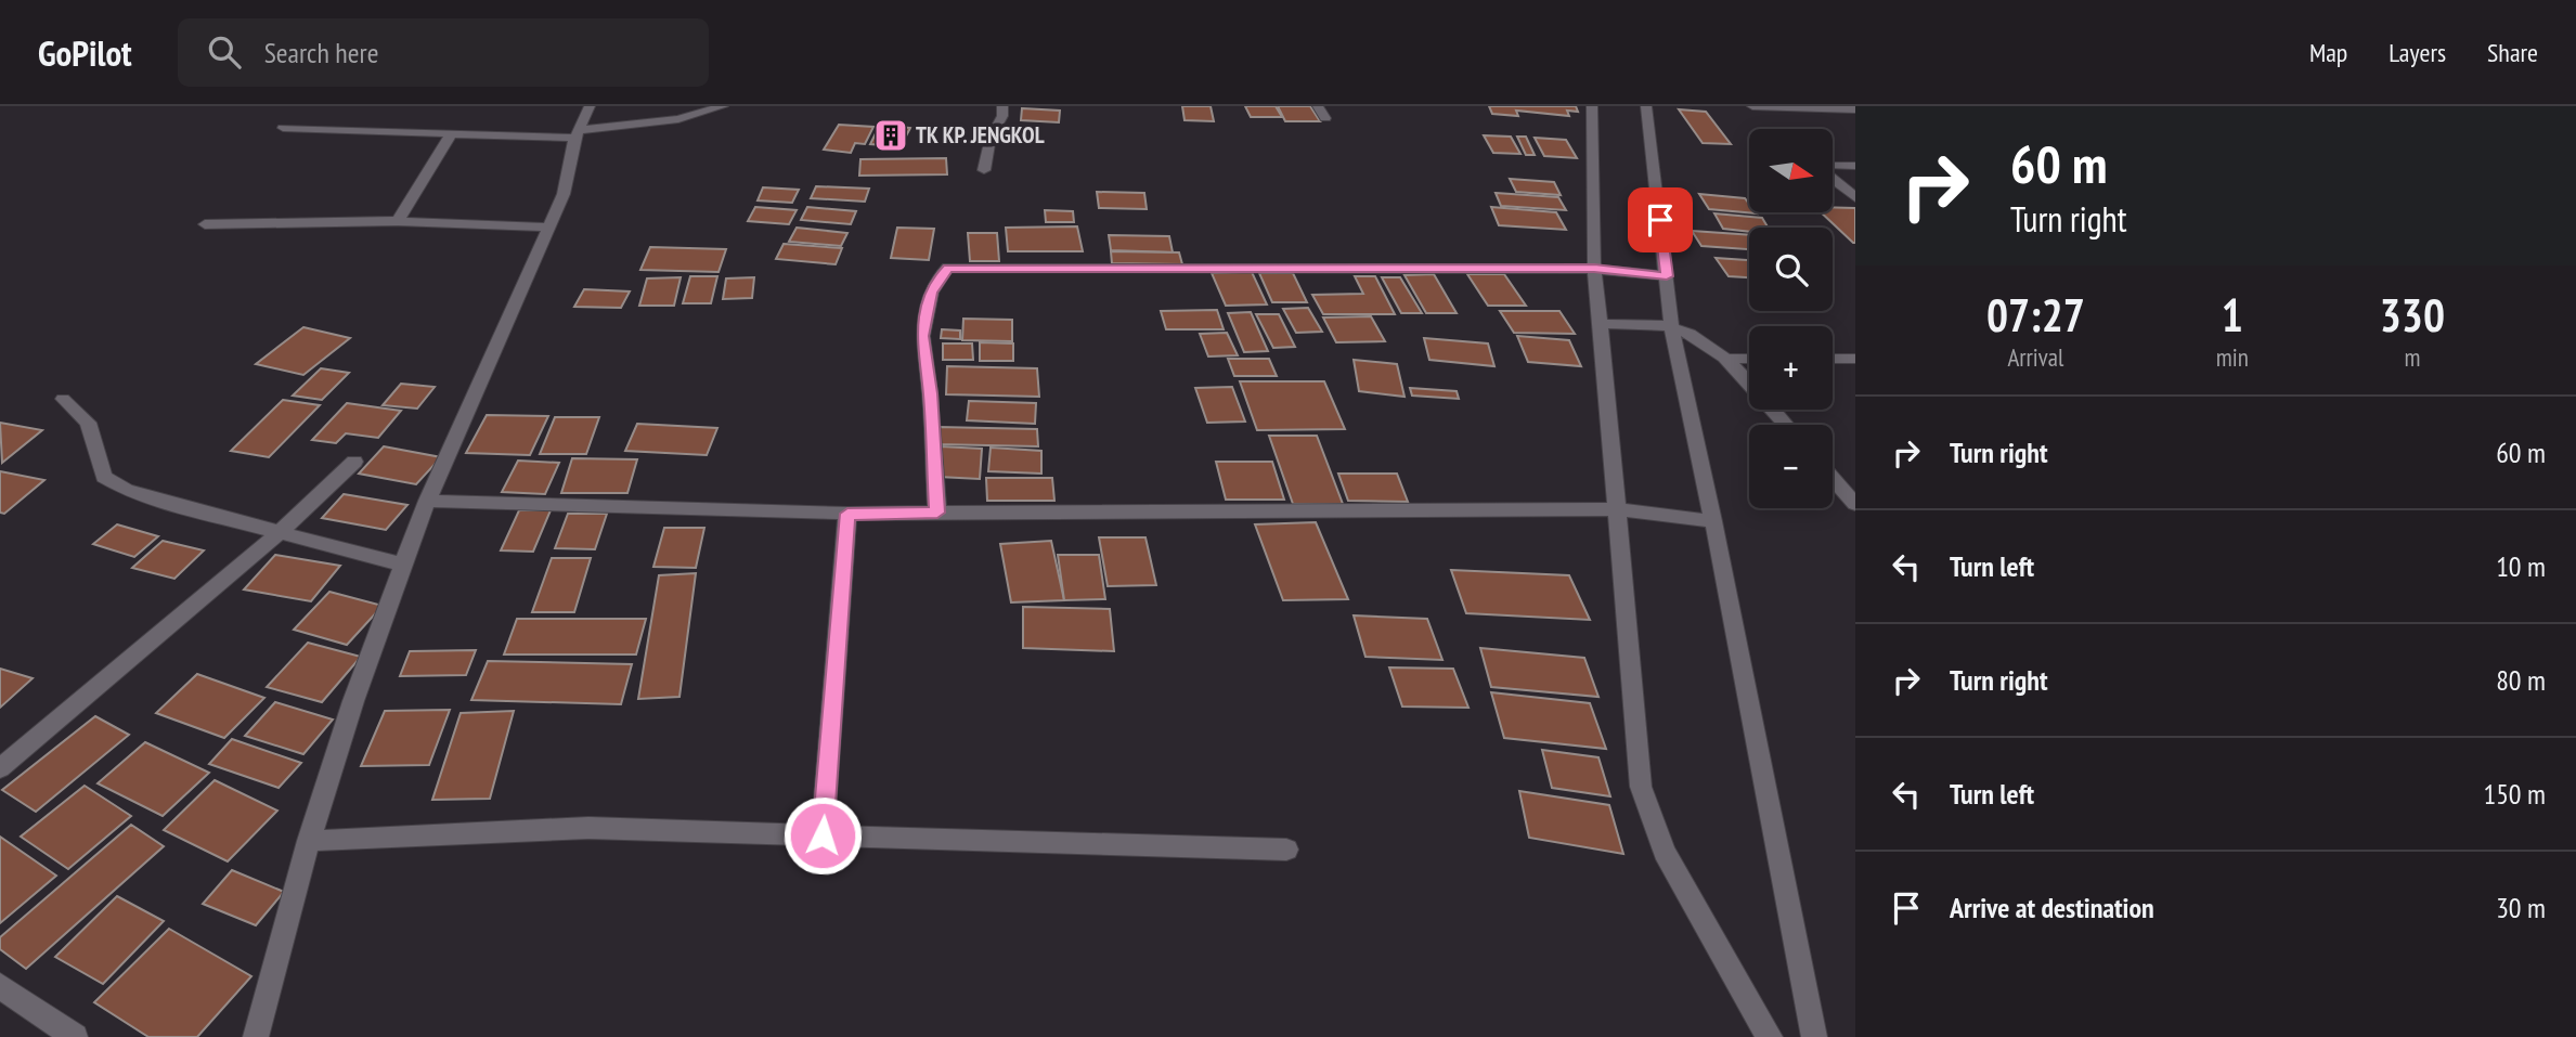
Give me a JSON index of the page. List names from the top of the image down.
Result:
{
  "places": {
    "building": ["TK KP. JENGKOL"]
  },
  "north": "right",
  "page": {
    "header": "GoPilot",
    "search": "Search here",
    "nav": ["Map", "Layers", "Share"],
    "turn": ["60 m", "Turn right"],
    "map_buttons": ["+", "−"],
    "eta": [
      "07:27",
      "Arrival",
      "1",
      "min",
      "330",
      "m"
    ],
    "list": [
      {
        "name": "Turn right",
        "value": "60 m"
      },
      {
        "name": "Turn left",
        "value": "10 m"
      },
      {
        "name": "Turn right",
        "value": "80 m"
      },
      {
        "name": "Turn left",
        "value": "150 m"
      },
      {
        "name": "Arrive at destination",
        "value": "30 m"
      }
    ]
  }
}
